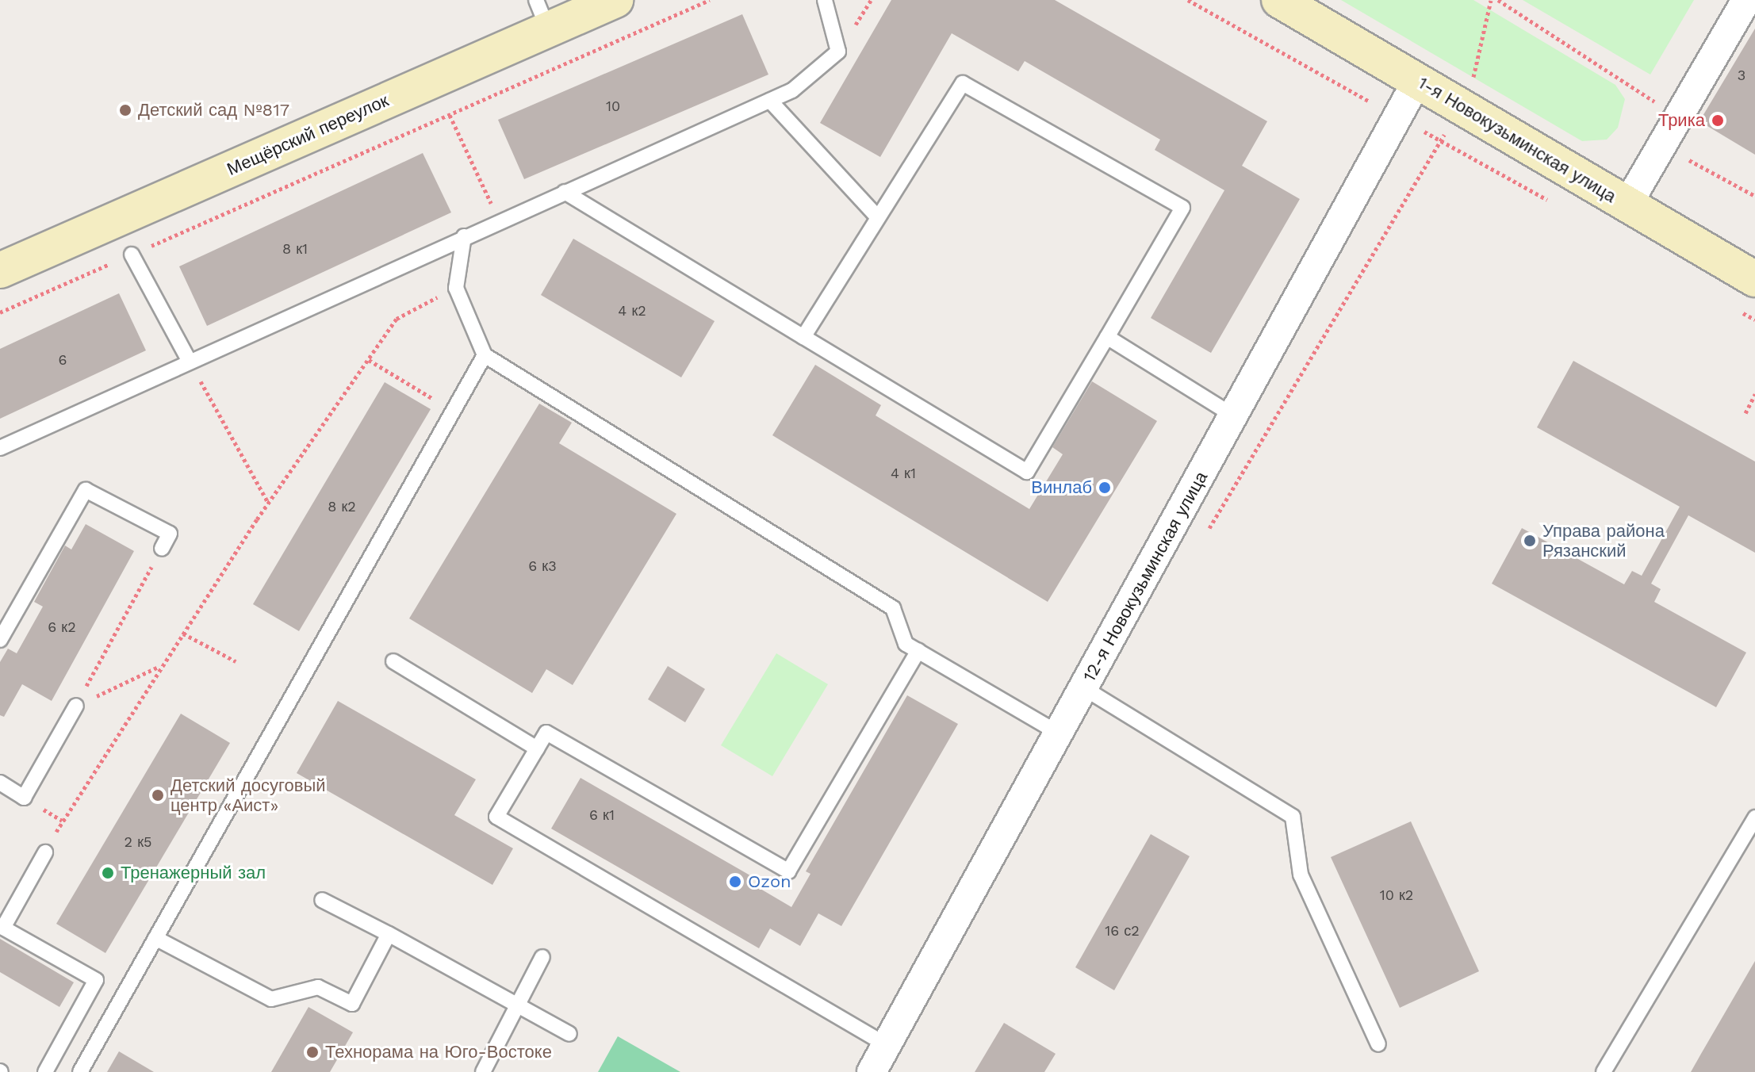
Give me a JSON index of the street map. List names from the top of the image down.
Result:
{
  "streets": {
    "street": ["Мещёрский переулок", "1-я Новокузьминская улица", "12-я Новокузьминская улица"]
  },
  "crossings": [
    ["1-я Новокузьминская улица", "12-я Новокузьминская улица"]
  ],
  "places": [
    "Детский сад №817",
    "Трика",
    "Винлаб",
    "Управа района Рязанский",
    "Детский досуговый центр «Аист»",
    "Тренажерный зал",
    "Ozon",
    "Технорама на Юго-Востоке"
  ],
  "house_numbers": [
    "3",
    "10",
    "8 к1",
    "4 к2",
    "6",
    "4 к1",
    "8 к2",
    "6 к3",
    "6 к2",
    "6 к1",
    "2 к5",
    "10 к2",
    "16 с2"
  ]
}
